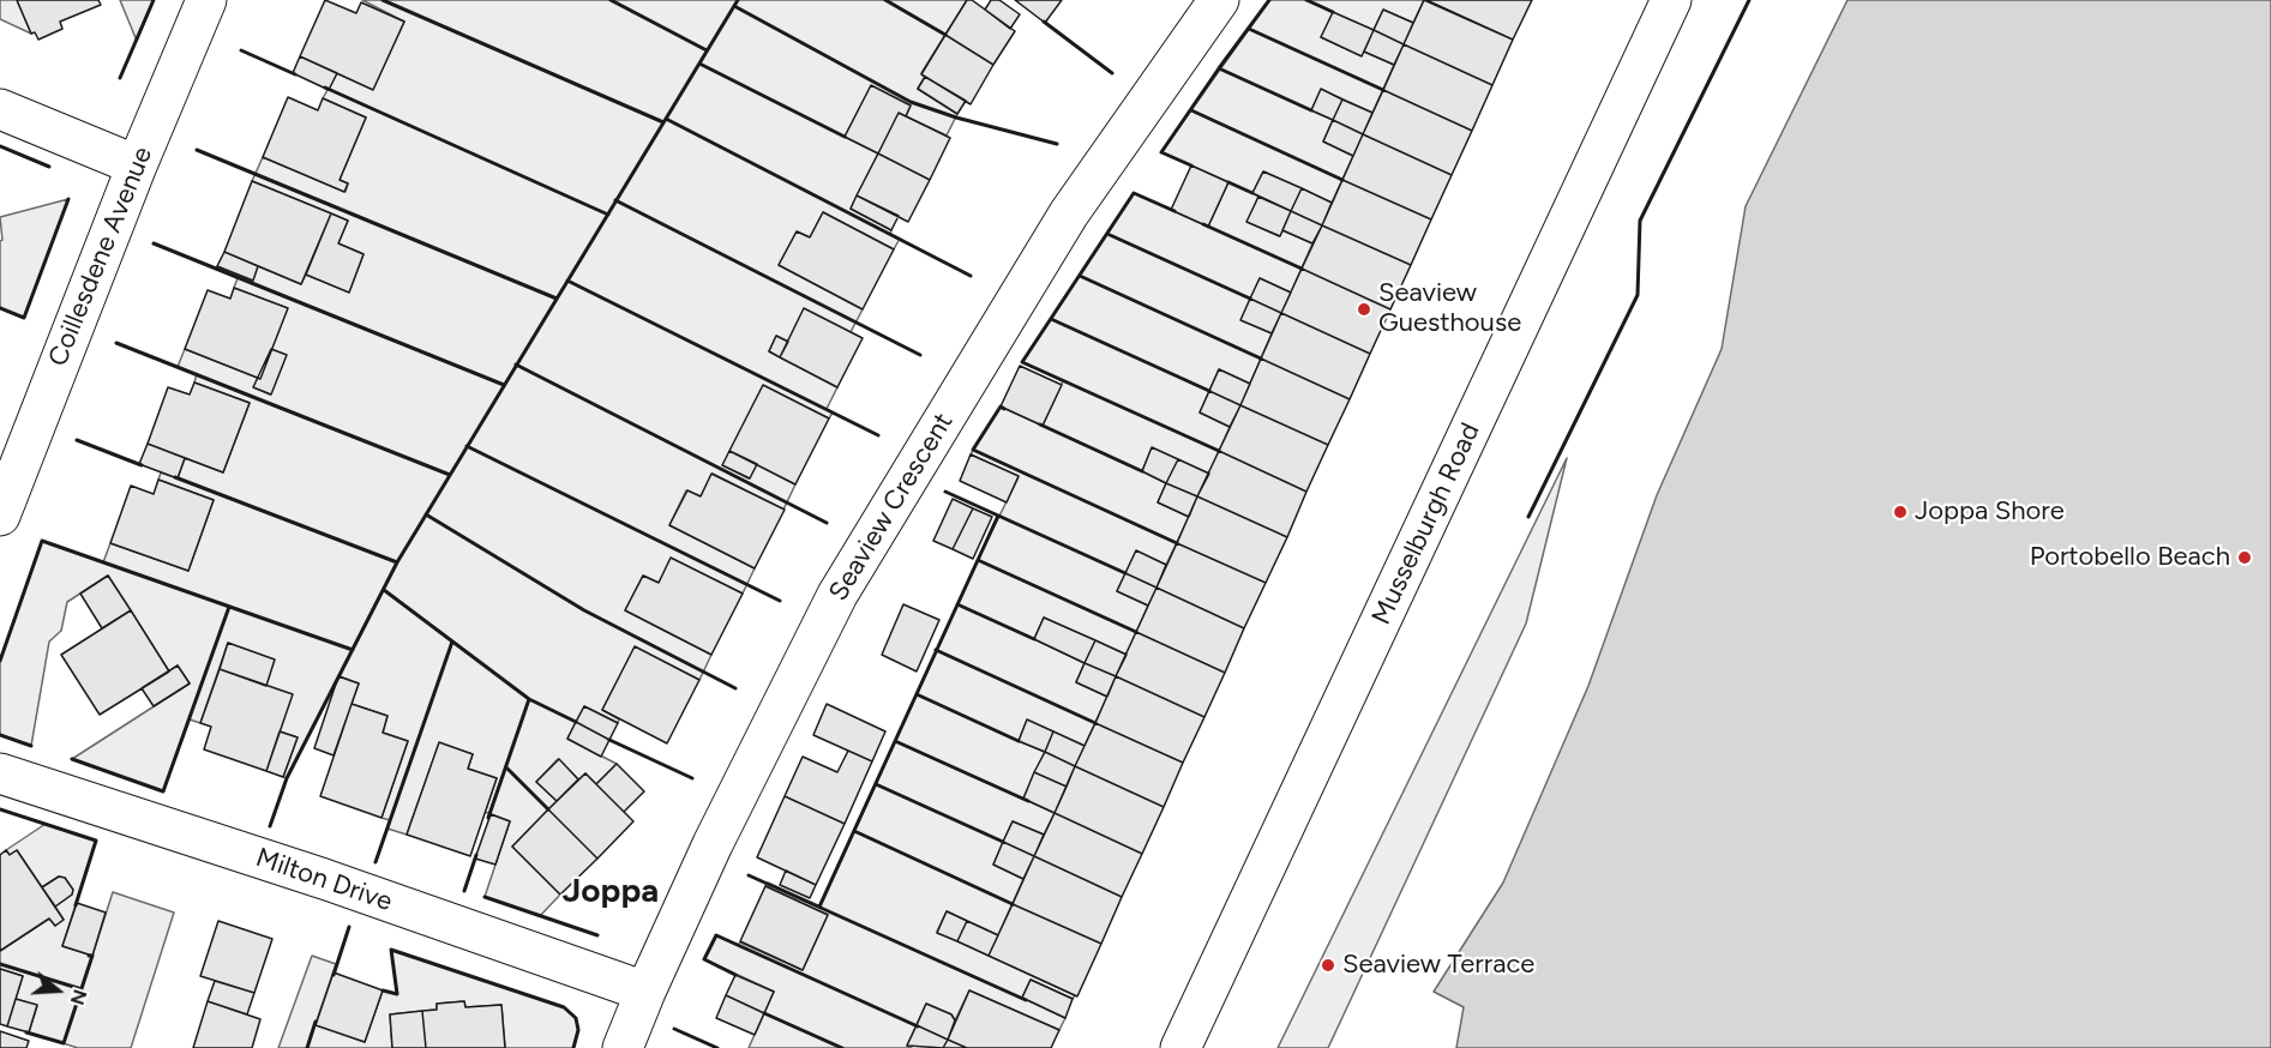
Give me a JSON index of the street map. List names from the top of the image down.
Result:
{
  "streets": {
    "street": [
      "Coillesdene Avenue",
      "Seaview Crescent",
      "Musselburgh Road",
      "Milton Drive"
    ]
  },
  "crossings": [
    ["Seaview Crescent", "Milton Drive"]
  ],
  "districts": ["Joppa"],
  "places": [
    "Seaview Guesthouse",
    "Joppa Shore",
    "Portobello Beach",
    "Seaview Terrace"
  ],
  "north": "right"
}
